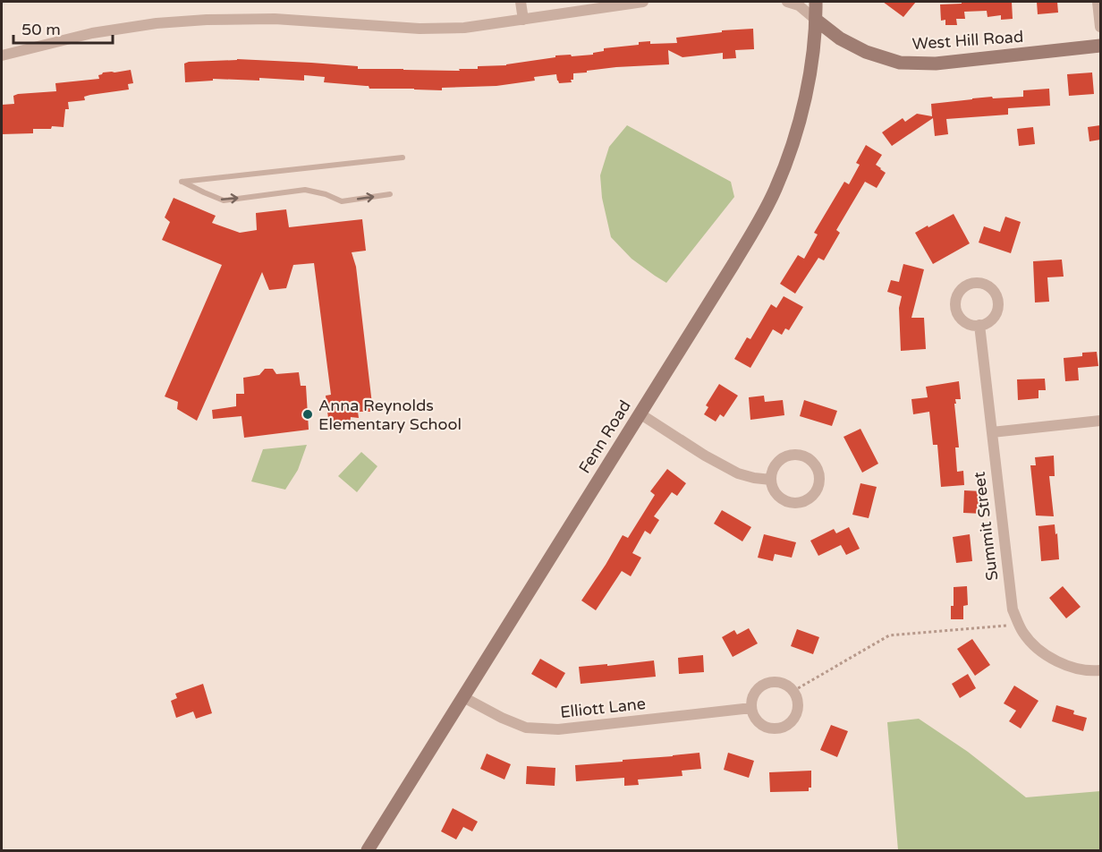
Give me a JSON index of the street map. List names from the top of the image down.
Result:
{
  "streets": {
    "street": [
      "West Hill Road",
      "Fenn Road",
      "Summit Street",
      "Elliott Lane"
    ]
  },
  "crossings": [
    ["West Hill Road", "Fenn Road"],
    ["Fenn Road", "Elliott Lane"]
  ],
  "places": ["Anna Reynolds Elementary School"],
  "scale_bar": "50 m"
}
